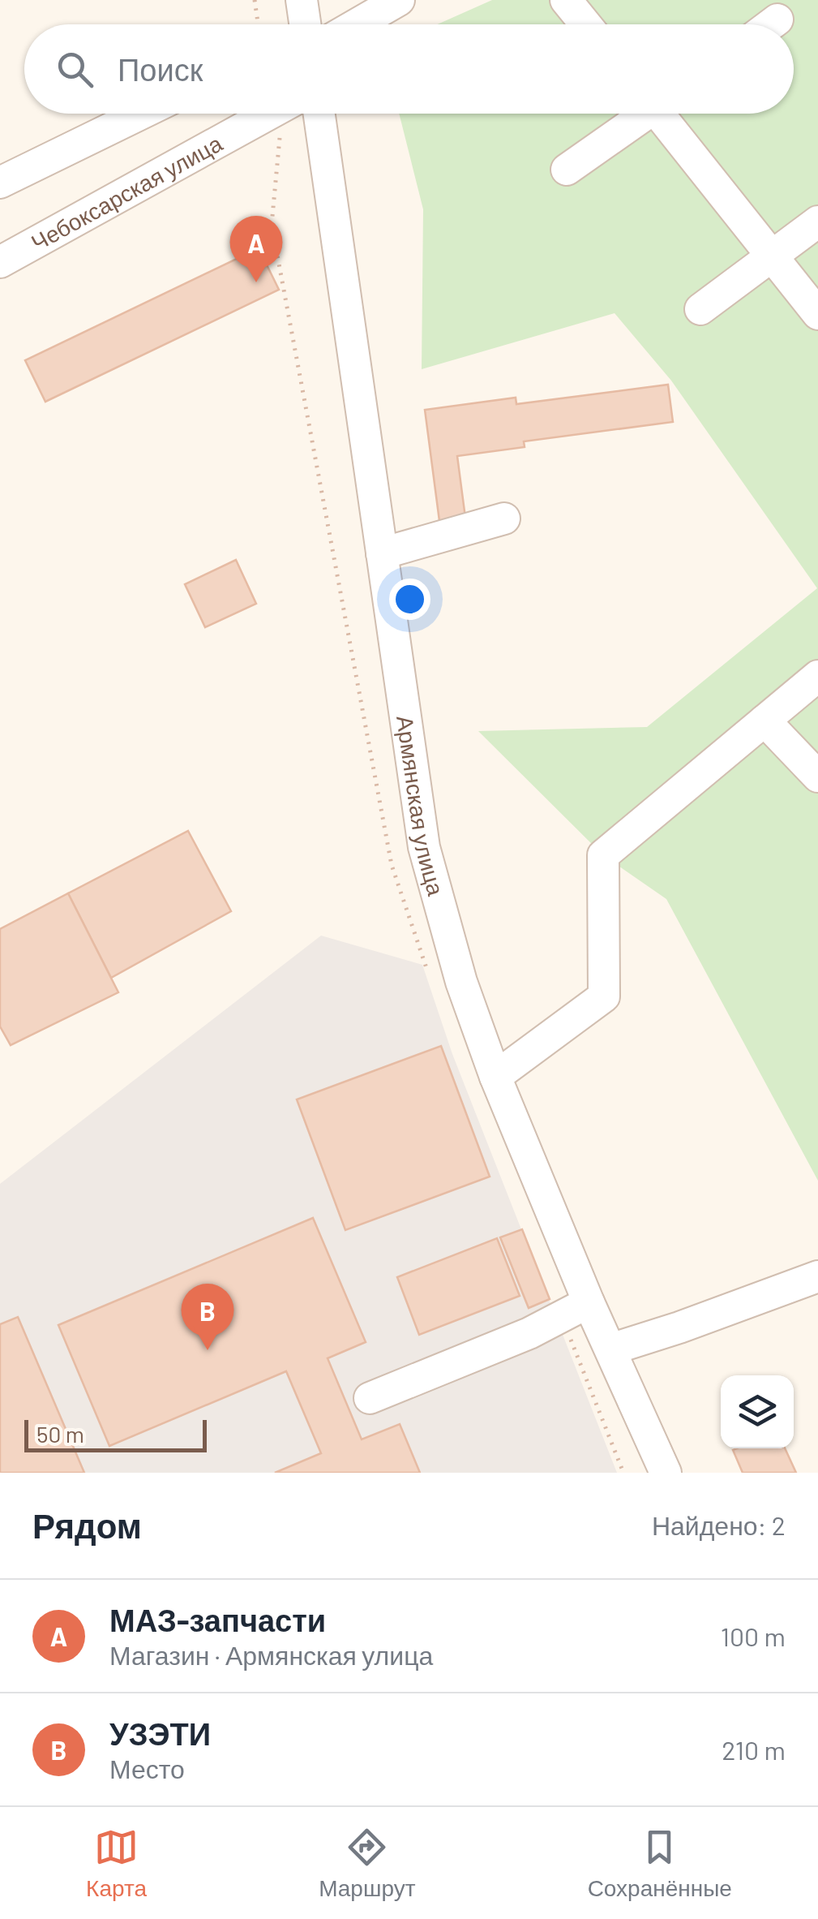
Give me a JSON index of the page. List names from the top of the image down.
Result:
{
  "streets": {
    "street": ["Чебоксарская улица", "Армянская улица"]
  },
  "scale_bar": "50 m",
  "page": {
    "search": "Поиск",
    "pins": ["A", "B"],
    "scale": "50 m",
    "heading": ["Рядом", "Найдено: 2"],
    "list": [
      {
        "mark": "A",
        "name": "МАЗ-запчасти",
        "note": "Магазин · Армянская улица",
        "value": "100 m"
      },
      {
        "mark": "B",
        "name": "УЗЭТИ",
        "note": "Место",
        "value": "210 m"
      }
    ],
    "nav": ["Карта", "Маршрут", "Сохранённые"]
  }
}
